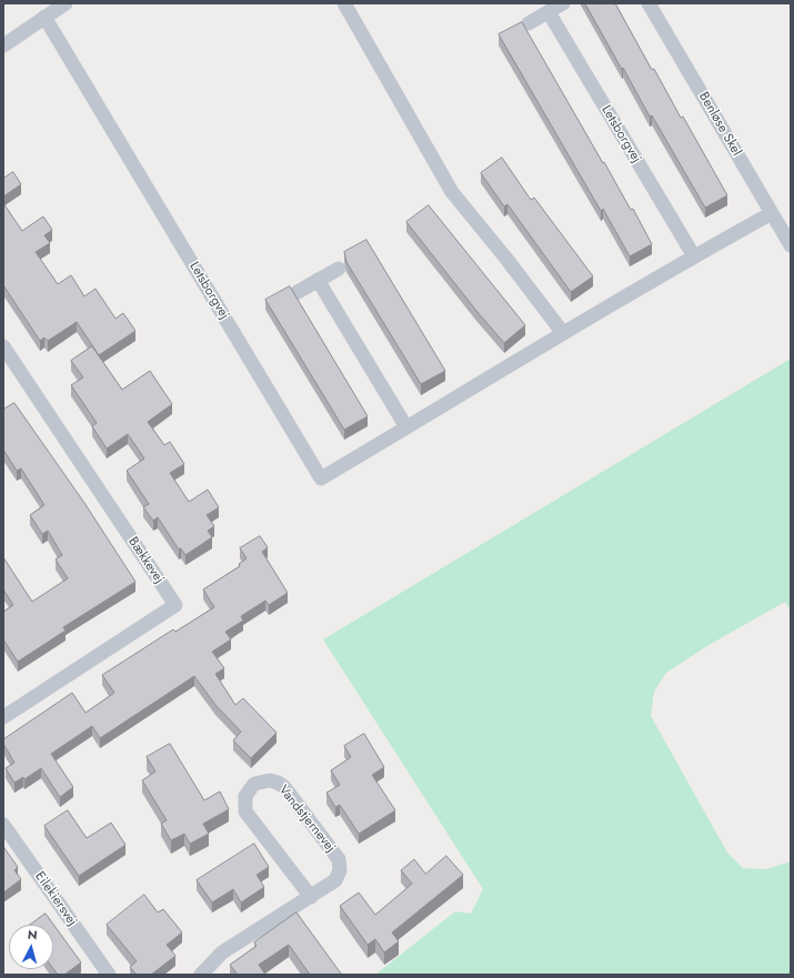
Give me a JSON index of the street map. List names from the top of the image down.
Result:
{
  "streets": {
    "street": [
      "Benløse Skel",
      "Letsborgvej",
      "Bækkevej",
      "Vandstjernevej",
      "Eilekiersvej"
    ]
  },
  "crossings": [
    ["Benløse Skel", "Letsborgvej"]
  ],
  "north": "top"
}
